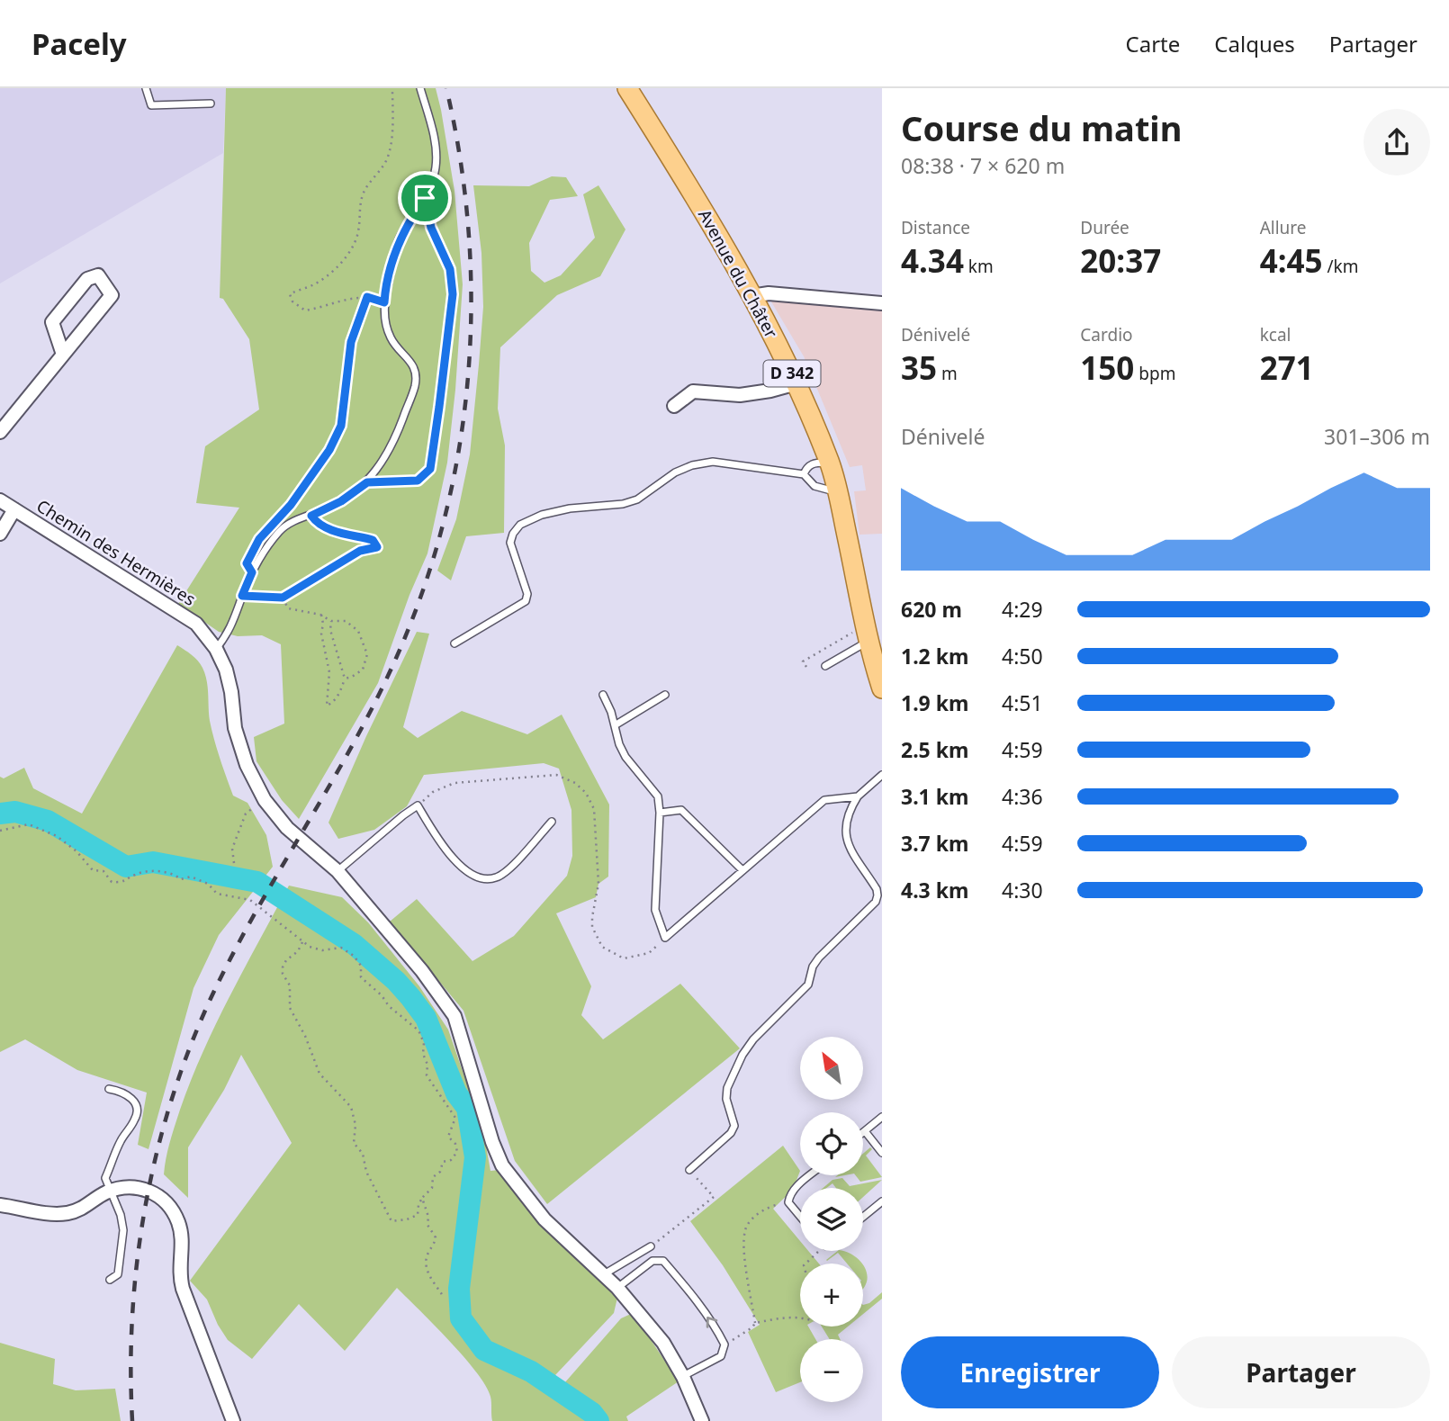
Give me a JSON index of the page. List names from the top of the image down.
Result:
{
  "streets": {
    "main road": ["Avenue du Châter", "D 342"],
    "street": ["Chemin des Hermières"]
  },
  "north": "top left",
  "page": {
    "header": "Pacely",
    "nav": ["Carte", "Calques", "Partager"],
    "heading": ["Course du matin", "08:38 · 7 × 620 m"],
    "stats": [
      ["Distance", "4.34 km"],
      ["Durée", "20:37"],
      ["Allure", "4:45 /km"],
      ["Dénivelé", "35 m"],
      ["Cardio", "150 bpm"],
      ["kcal", "271"]
    ],
    "chart": ["Dénivelé", "301–306 m"],
    "list": [
      {
        "name": "620 m",
        "note": "4:29"
      },
      {
        "name": "1.2 km",
        "note": "4:50"
      },
      {
        "name": "1.9 km",
        "note": "4:51"
      },
      {
        "name": "2.5 km",
        "note": "4:59"
      },
      {
        "name": "3.1 km",
        "note": "4:36"
      },
      {
        "name": "3.7 km",
        "note": "4:59"
      },
      {
        "name": "4.3 km",
        "note": "4:30"
      }
    ],
    "map_buttons": ["+", "−"],
    "buttons": ["Enregistrer", "Partager"]
  }
}
